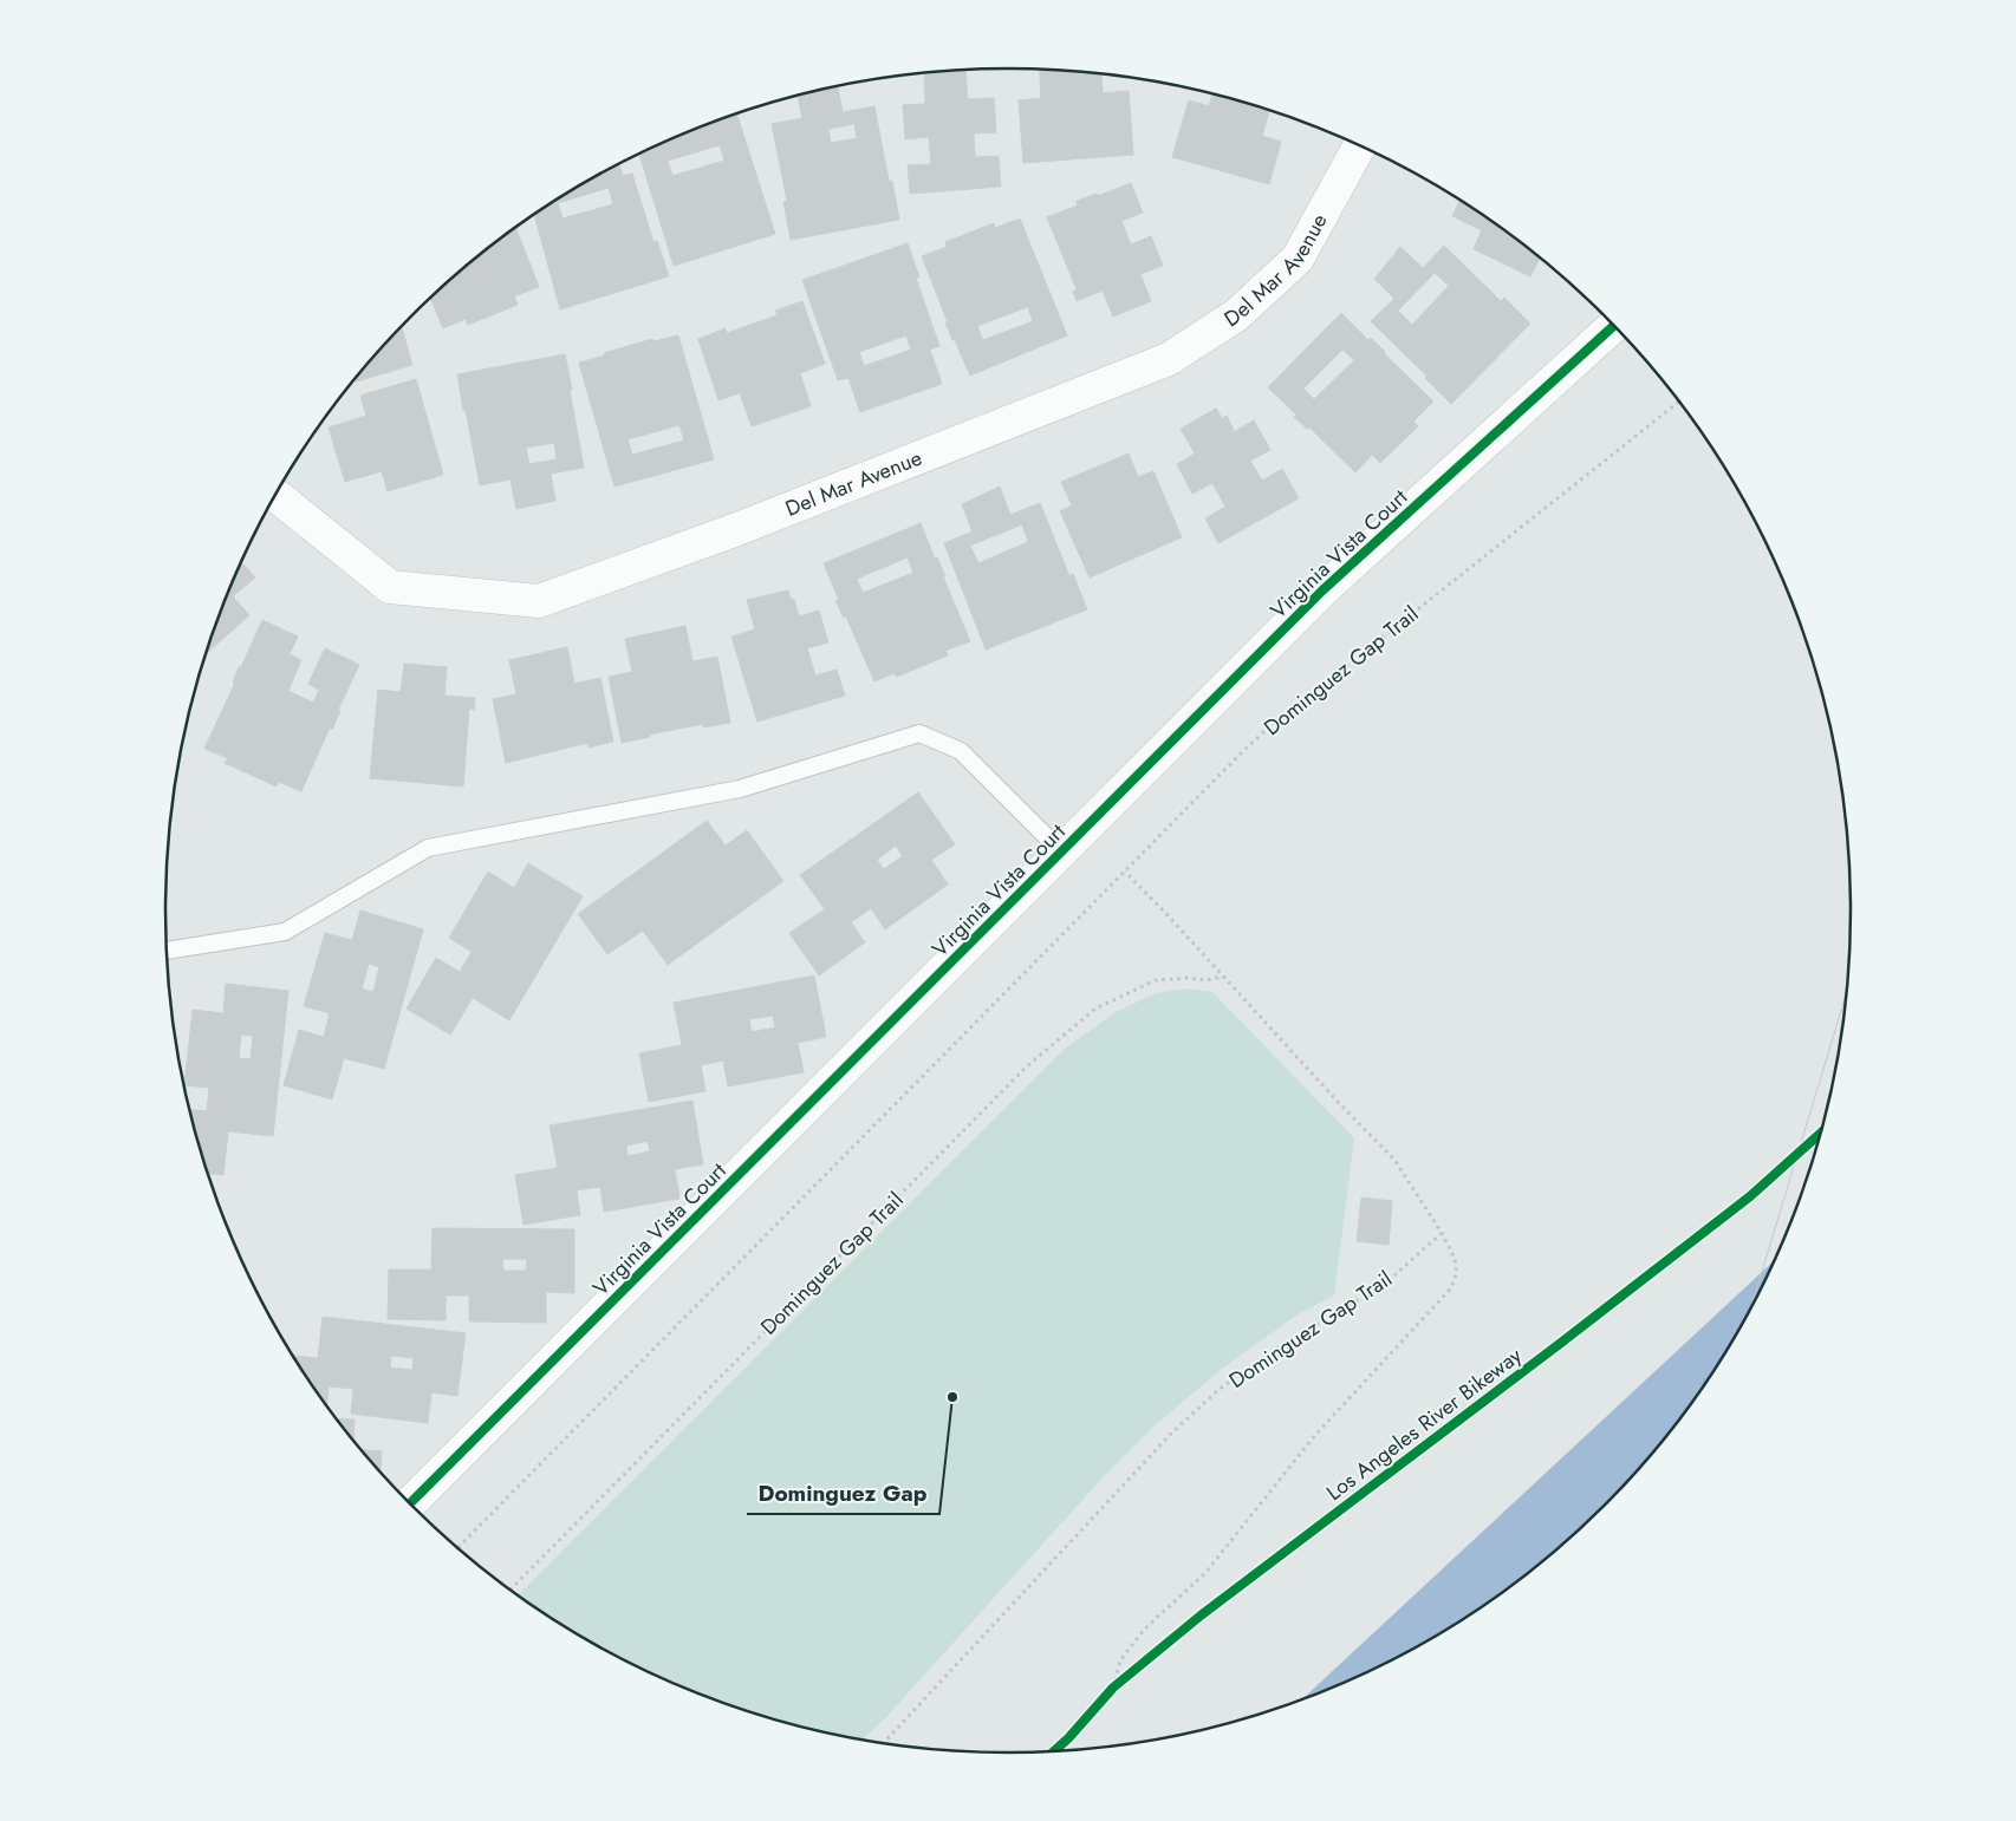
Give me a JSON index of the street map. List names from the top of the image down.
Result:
{
  "streets": {
    "street": ["Del Mar Avenue", "Virginia Vista Court"],
    "path": ["Dominguez Gap Trail"],
    "cycle path": ["Los Angeles River Bikeway"]
  },
  "places": ["Dominguez Gap"]
}
